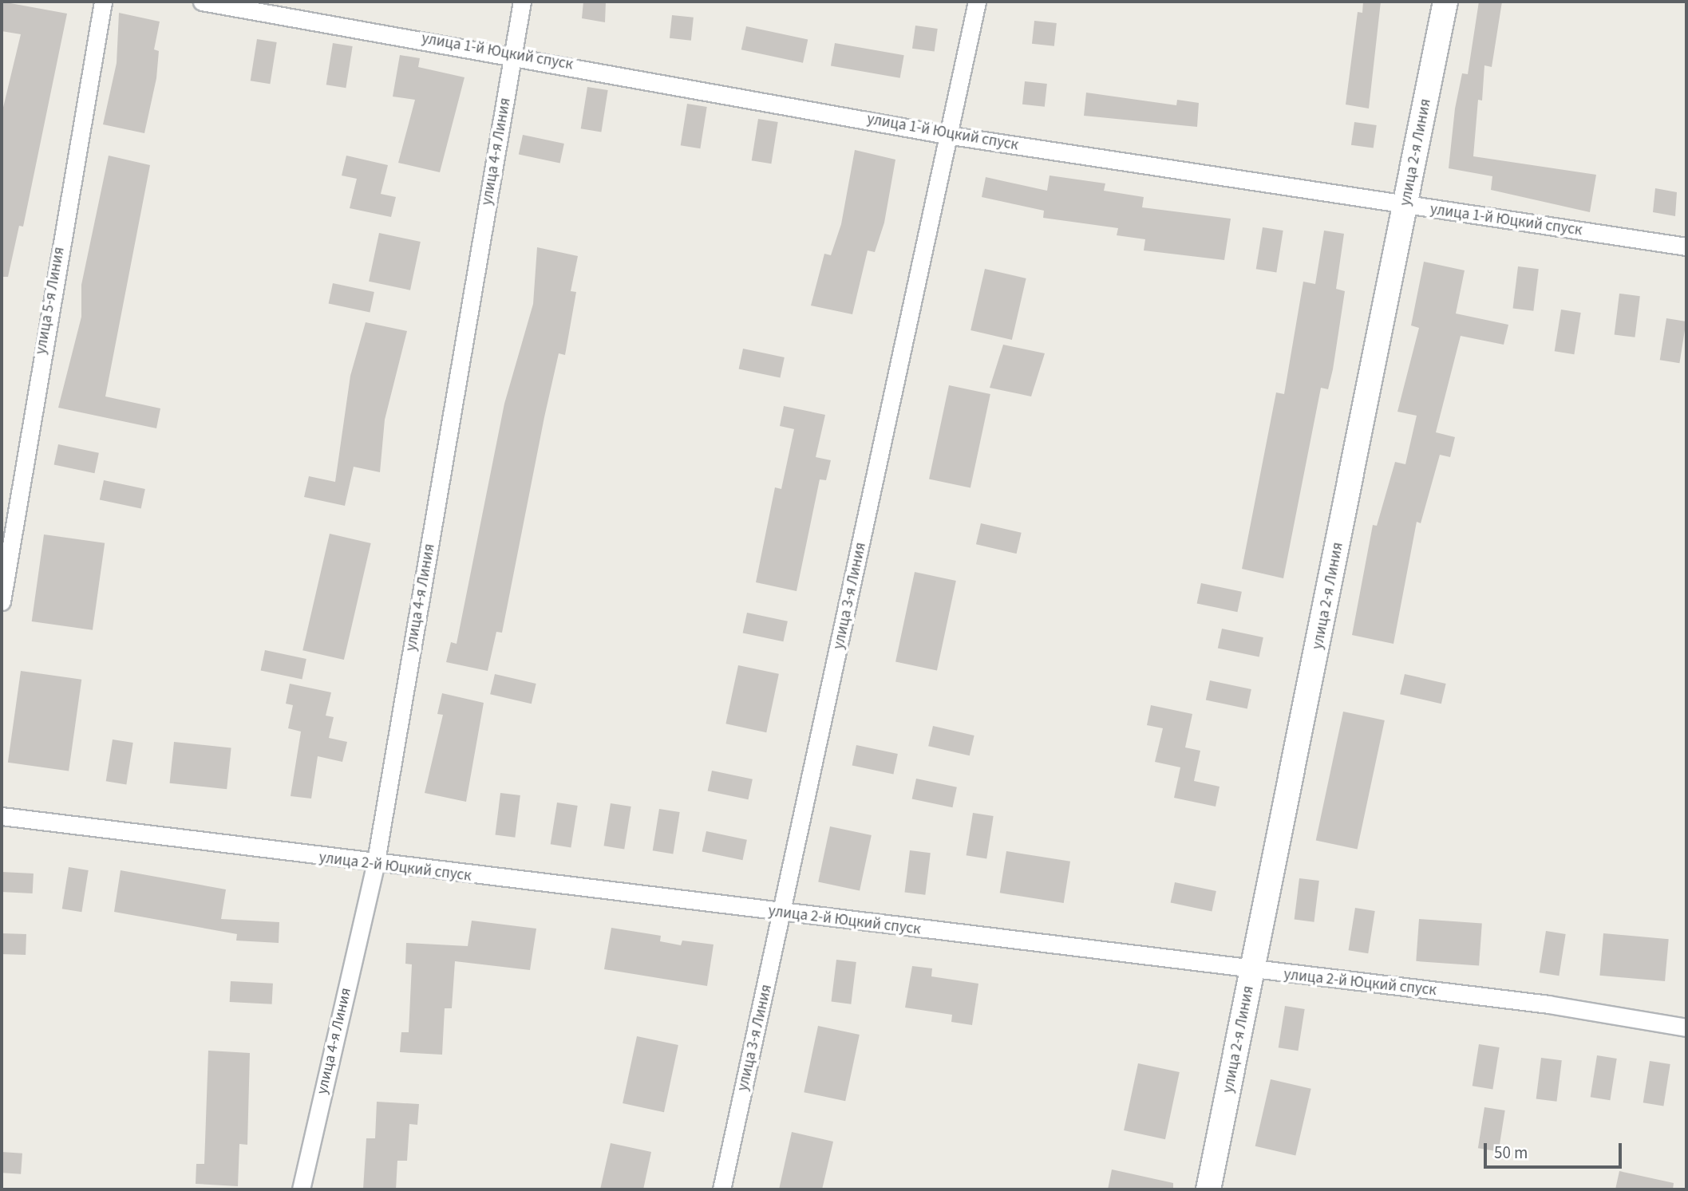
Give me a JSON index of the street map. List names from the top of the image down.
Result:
{
  "streets": {
    "street": [
      "улица 1-й Юцкий спуск",
      "улица 4-я Линия",
      "улица 2-я Линия",
      "улица 5-я Линия",
      "улица 3-я Линия",
      "улица 2-й Юцкий спуск"
    ]
  },
  "crossings": [
    ["улица 1-й Юцкий спуск", "улица 4-я Линия"],
    ["улица 1-й Юцкий спуск", "улица 2-я Линия"],
    ["улица 1-й Юцкий спуск", "улица 3-я Линия"],
    ["улица 4-я Линия", "улица 2-й Юцкий спуск"],
    ["улица 2-я Линия", "улица 2-й Юцкий спуск"],
    ["улица 3-я Линия", "улица 2-й Юцкий спуск"]
  ],
  "scale_bar": "50 m"
}
